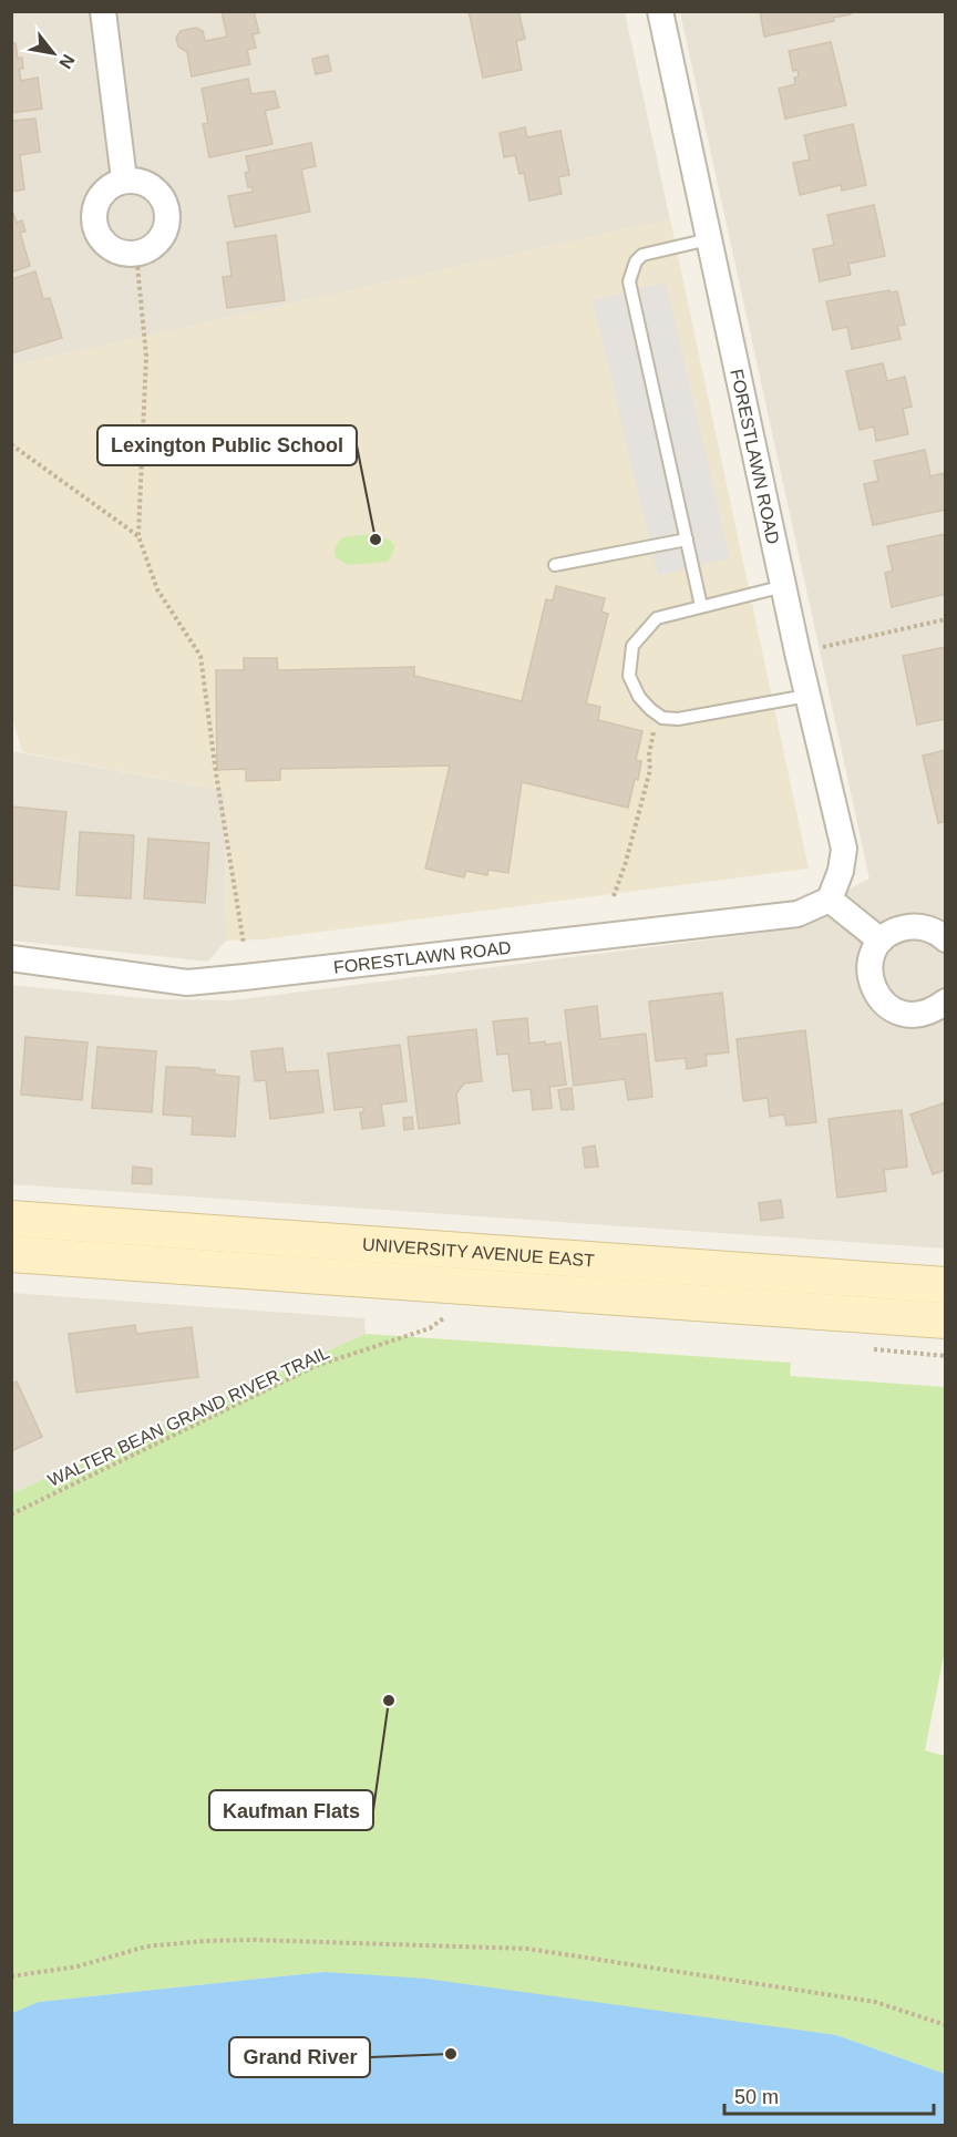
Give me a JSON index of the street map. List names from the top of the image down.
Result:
{
  "streets": {
    "main road": ["UNIVERSITY AVENUE EAST"],
    "street": ["FORESTLAWN ROAD"],
    "path": ["WALTER BEAN GRAND RIVER TRAIL"]
  },
  "places": ["Lexington Public School", "Kaufman Flats", "Grand River"],
  "scale_bar": "50 m",
  "north": "bottom right"
}
